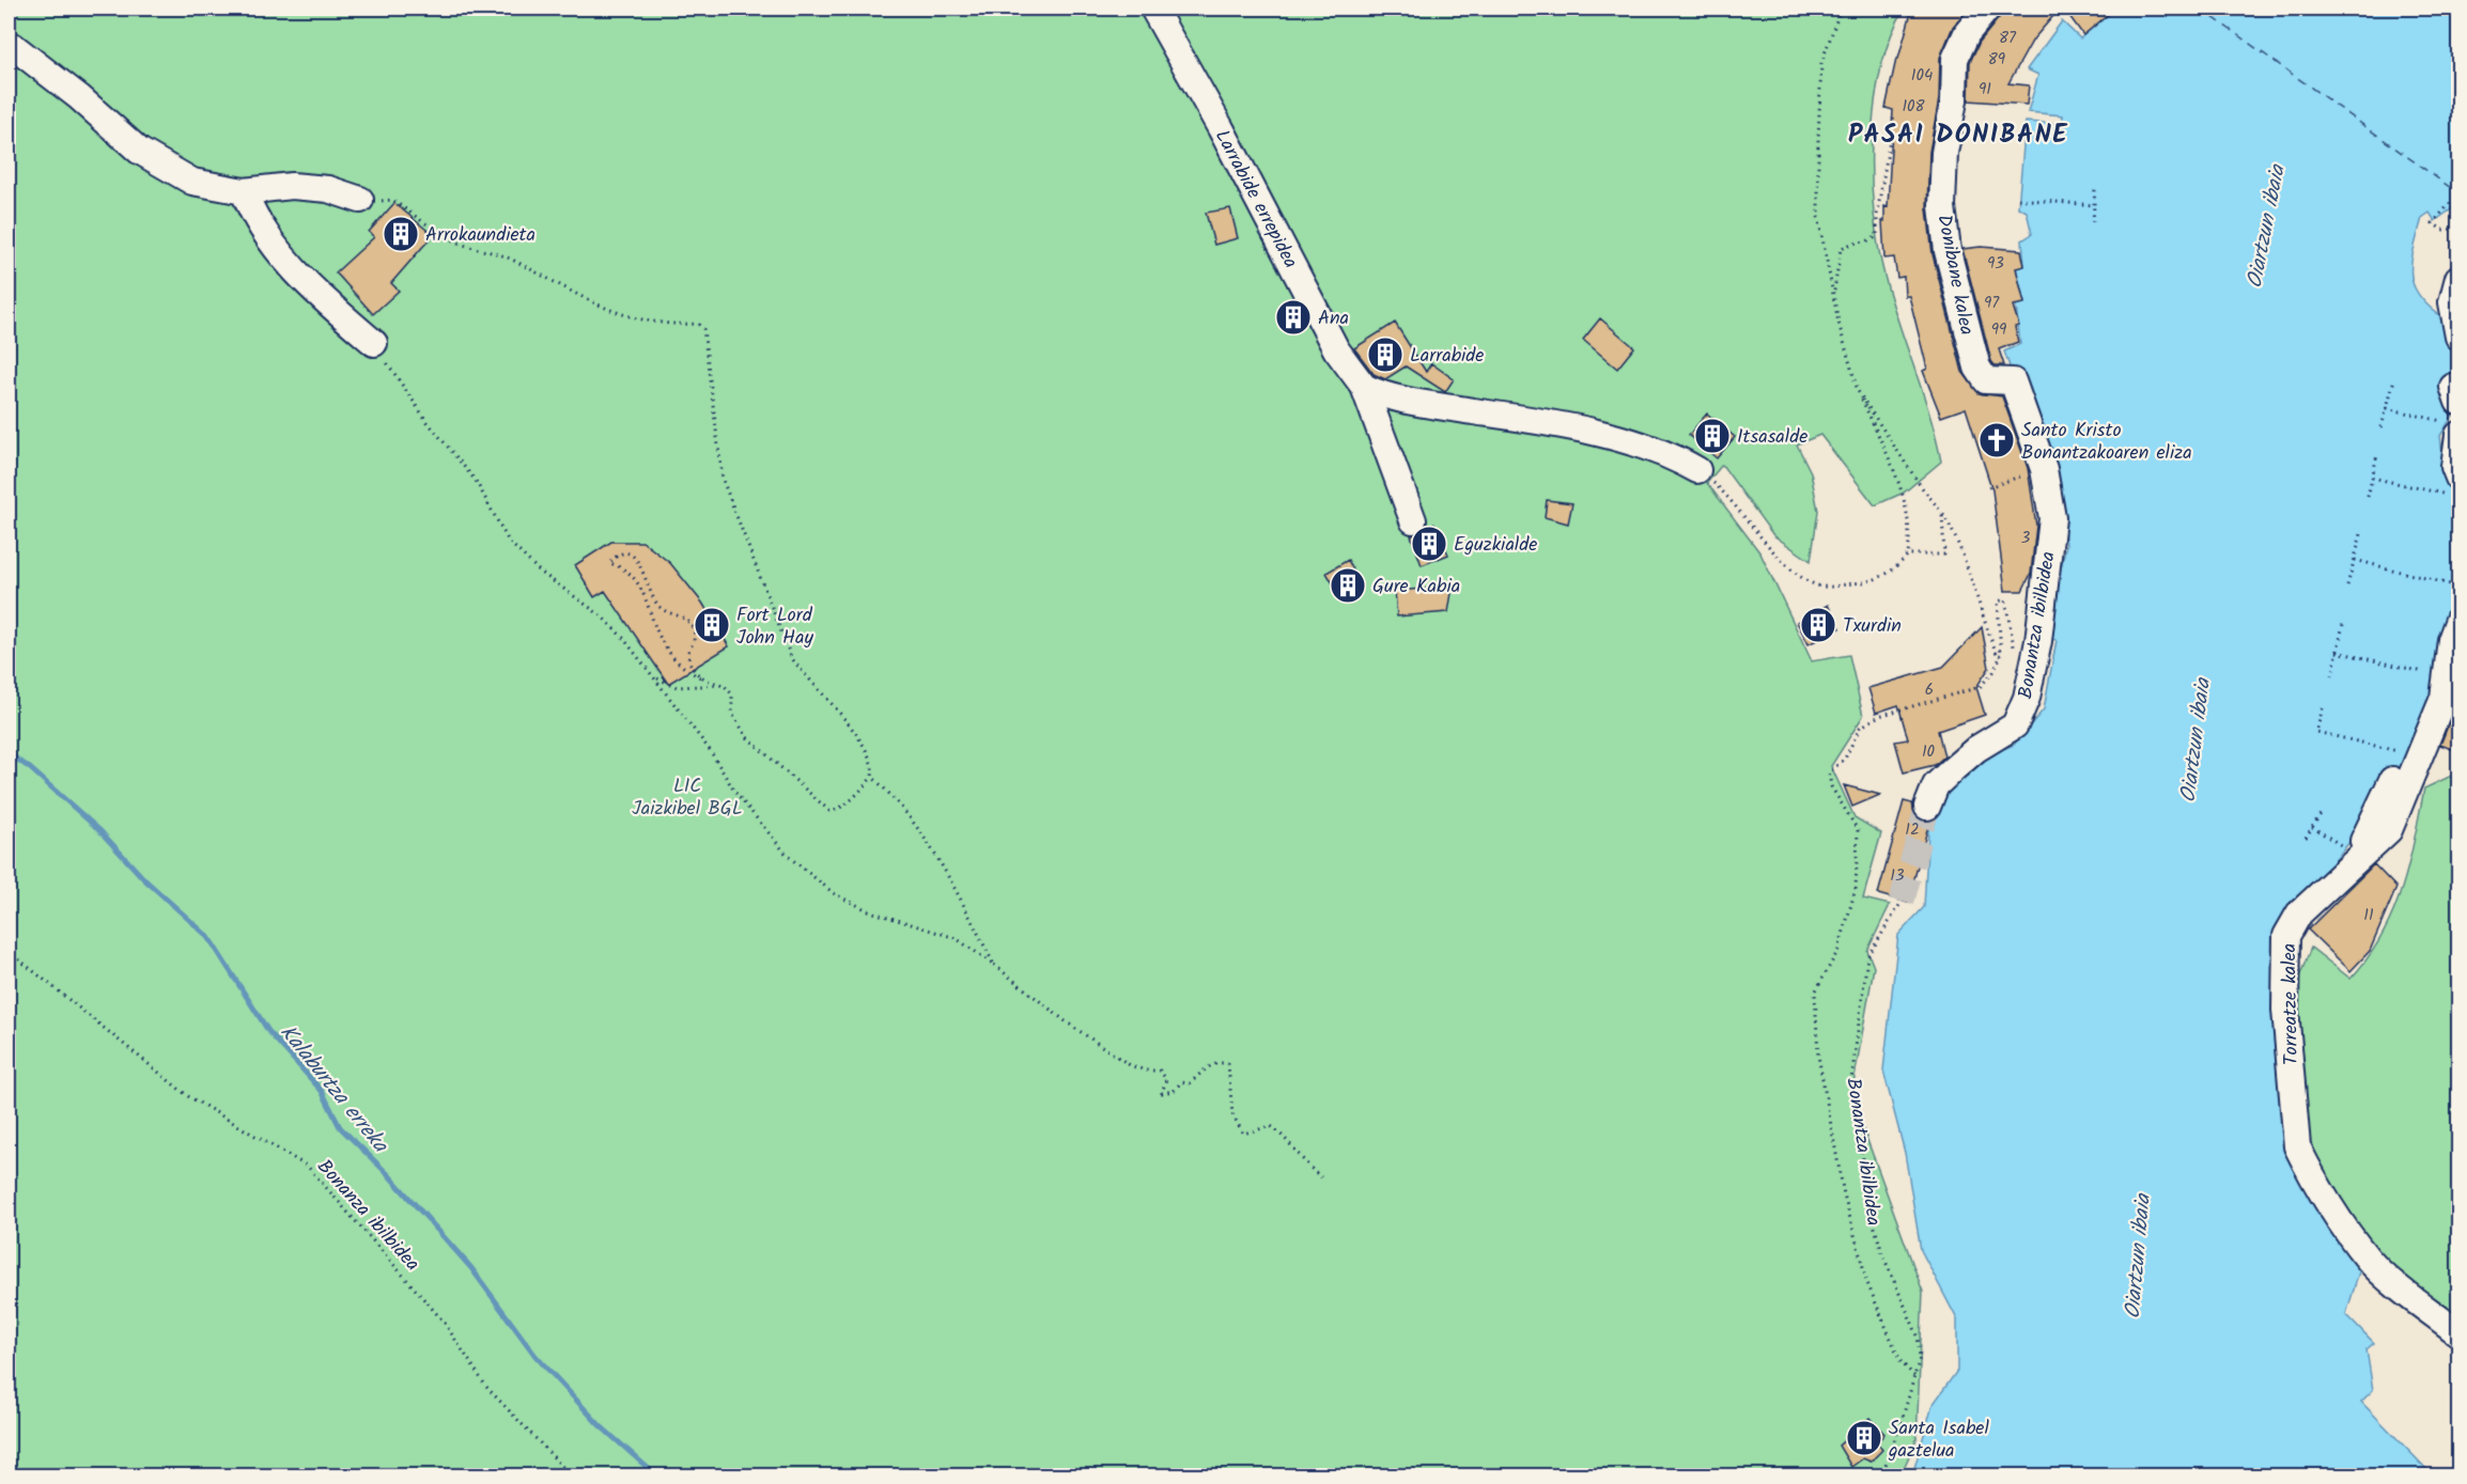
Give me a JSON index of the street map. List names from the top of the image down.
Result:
{
  "streets": {
    "street": [
      "Larrabide errepidea",
      "Donibane kalea",
      "Bonantza ibilbidea",
      "Torreatze kalea"
    ],
    "path": ["Bonanza ibilbidea"]
  },
  "crossings": [
    ["Donibane kalea", "Bonantza ibilbidea"]
  ],
  "districts": ["PASAI DONIBANE"],
  "water": ["Oiartzun ibaia", "Kalaburtza erreka"],
  "parks": ["LIC Jaizkibel BGL"],
  "places": {
    "building": [
      "Arrokaundieta",
      "Ana",
      "Larrabide",
      "Itsasalde",
      "Eguzkialde",
      "Gure Kabia",
      "Fort Lord John Hay",
      "Txurdin",
      "Santa Isabel gaztelua"
    ],
    "church": ["Santo Kristo Bonantzakoaren eliza"]
  },
  "house_numbers": [
    "87",
    "89",
    "104",
    "91",
    "108",
    "93",
    "97",
    "99",
    "3",
    "6",
    "10",
    "12",
    "13",
    "11"
  ]
}
